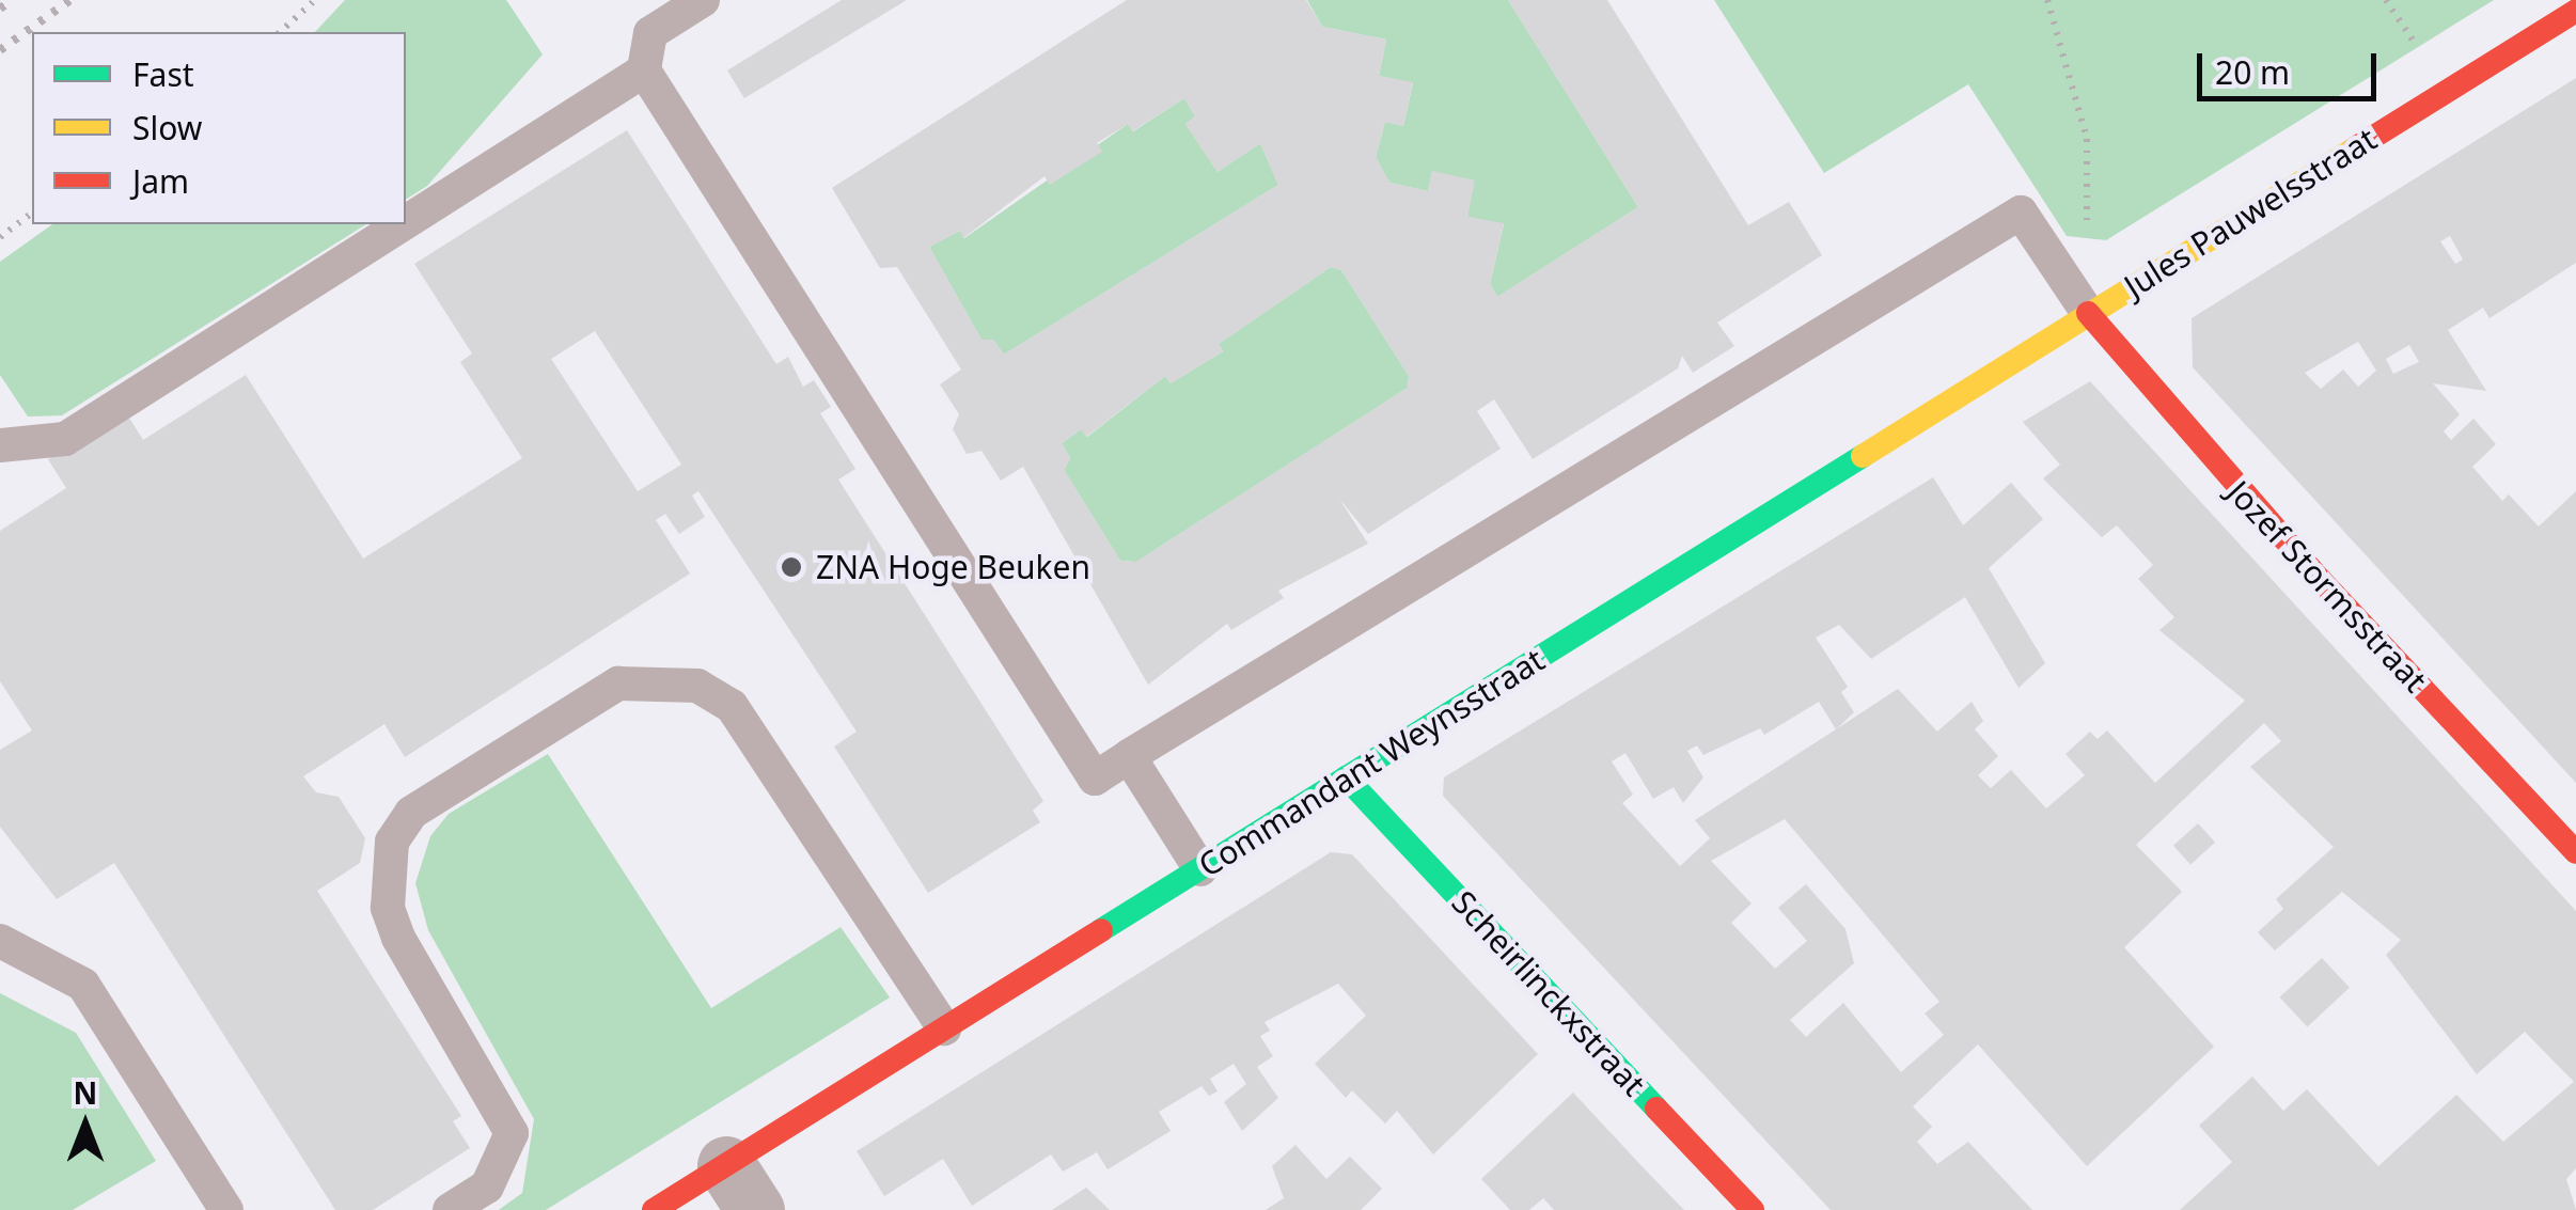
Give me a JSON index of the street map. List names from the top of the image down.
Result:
{
  "streets": {
    "street": [
      "Jules Pauwelsstraat",
      "Jozef Stormsstraat",
      "Commandant Weynsstraat",
      "Scheirlinckxstraat"
    ]
  },
  "crossings": [
    ["Jules Pauwelsstraat", "Jozef Stormsstraat"],
    ["Jules Pauwelsstraat", "Commandant Weynsstraat"],
    ["Jozef Stormsstraat", "Commandant Weynsstraat"],
    ["Commandant Weynsstraat", "Scheirlinckxstraat"]
  ],
  "places": ["ZNA Hoge Beuken"],
  "legend": ["Fast", "Slow", "Jam"],
  "scale_bar": "20 m",
  "north": "top"
}
